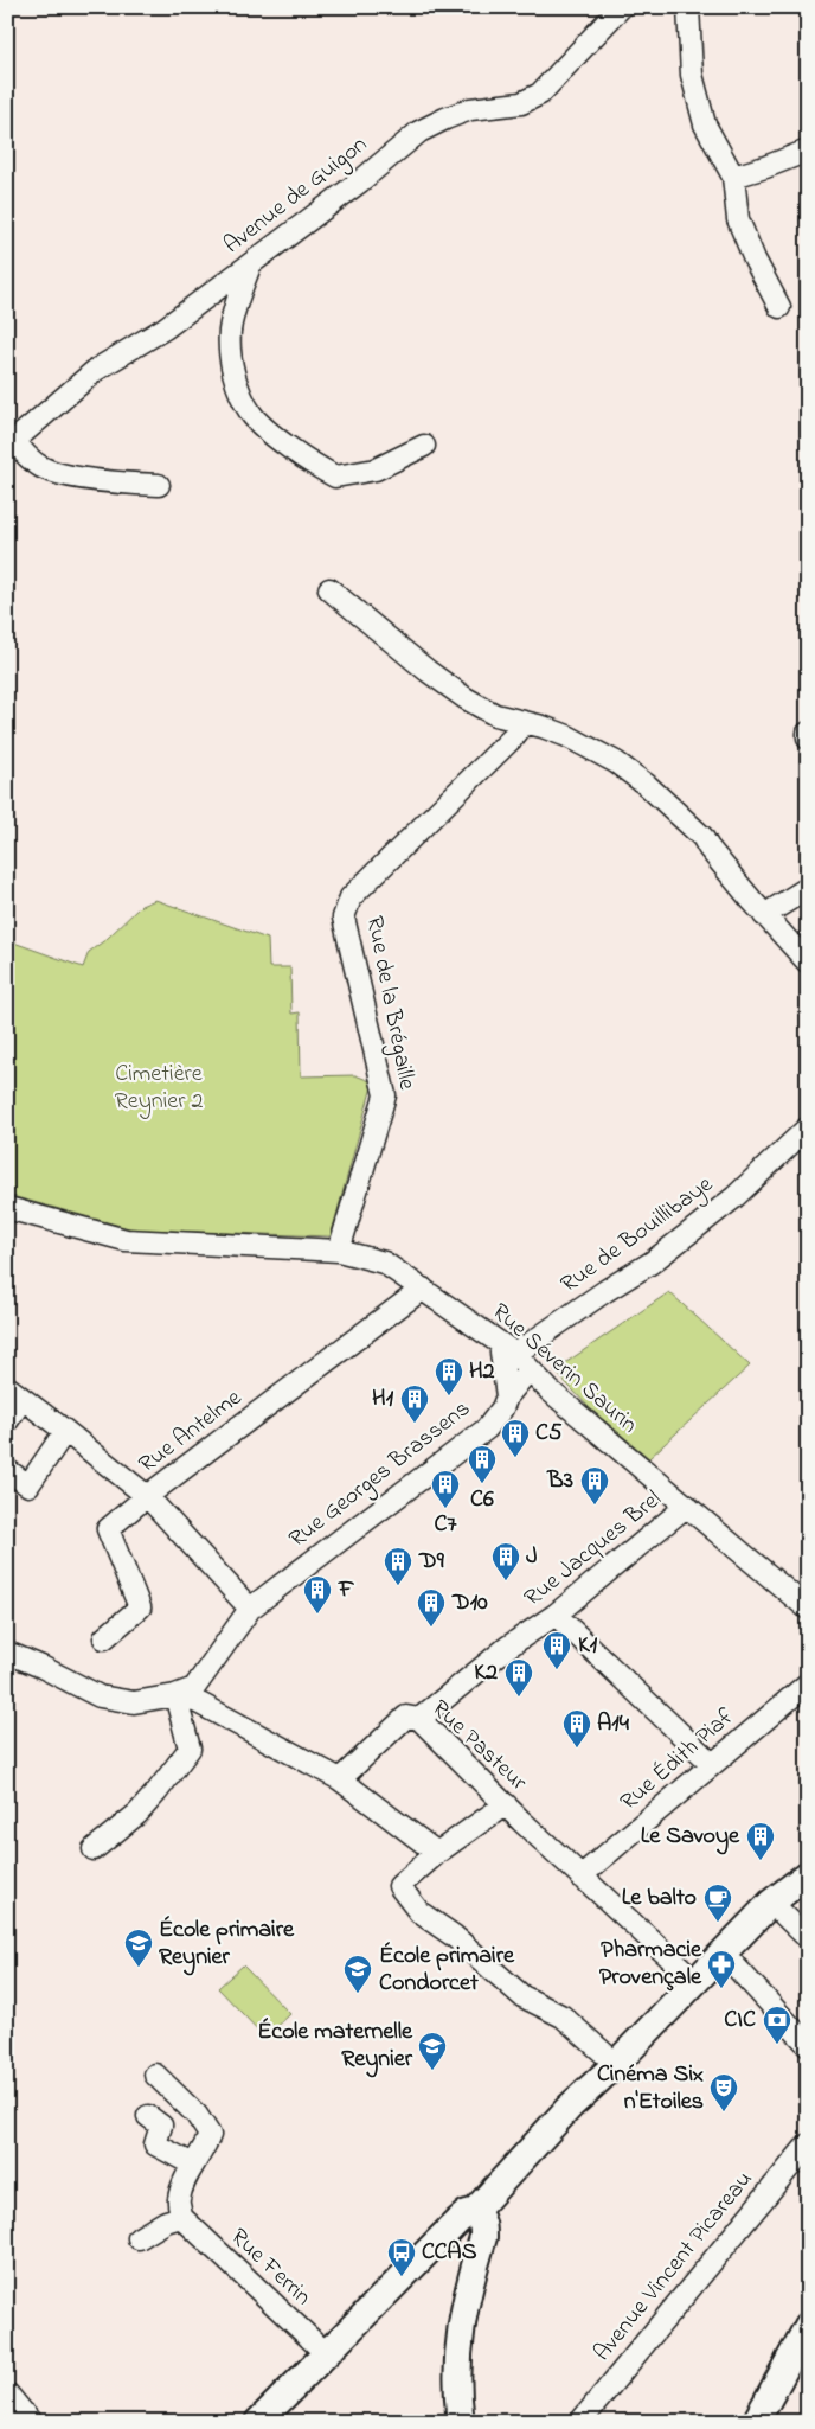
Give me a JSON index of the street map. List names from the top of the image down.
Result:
{
  "streets": {
    "street": [
      "Avenue de Guigon",
      "Rue de la Brégaille",
      "Rue de Bouillibaye",
      "Rue Séverin Saurin",
      "Rue Antelme",
      "Rue Georges Brassens",
      "Rue Jacques Brel",
      "Rue Pasteur",
      "Rue Édith Piaf",
      "Avenue Vincent Picareau",
      "Rue Ferrin"
    ]
  },
  "crossings": [
    ["Rue de la Brégaille", "Rue Séverin Saurin"],
    ["Rue de Bouillibaye", "Rue Séverin Saurin"],
    ["Rue Séverin Saurin", "Rue Antelme"],
    ["Rue Séverin Saurin", "Rue Georges Brassens"],
    ["Rue Séverin Saurin", "Rue Jacques Brel"],
    ["Rue Antelme", "Rue Georges Brassens"],
    ["Rue Jacques Brel", "Rue Pasteur"],
    ["Rue Pasteur", "Rue Édith Piaf"]
  ],
  "parks": ["Cimetière Reynier 2"],
  "places": {
    "building": [
      "H2",
      "H1",
      "C5",
      "C6",
      "B3",
      "C7",
      "J",
      "D9",
      "F",
      "D10",
      "K1",
      "K2",
      "A14",
      "Le Savoye"
    ],
    "cafe": ["Le balto"],
    "school or university": ["École primaire Reynier", "École primaire Condorcet", "École maternelle Reynier"],
    "pharmacy": ["Pharmacie Provençale"],
    "bank": ["CIC"],
    "theatre": ["Cinéma Six n'Etoiles"],
    "bus stop": ["CCAS"]
  }
}
